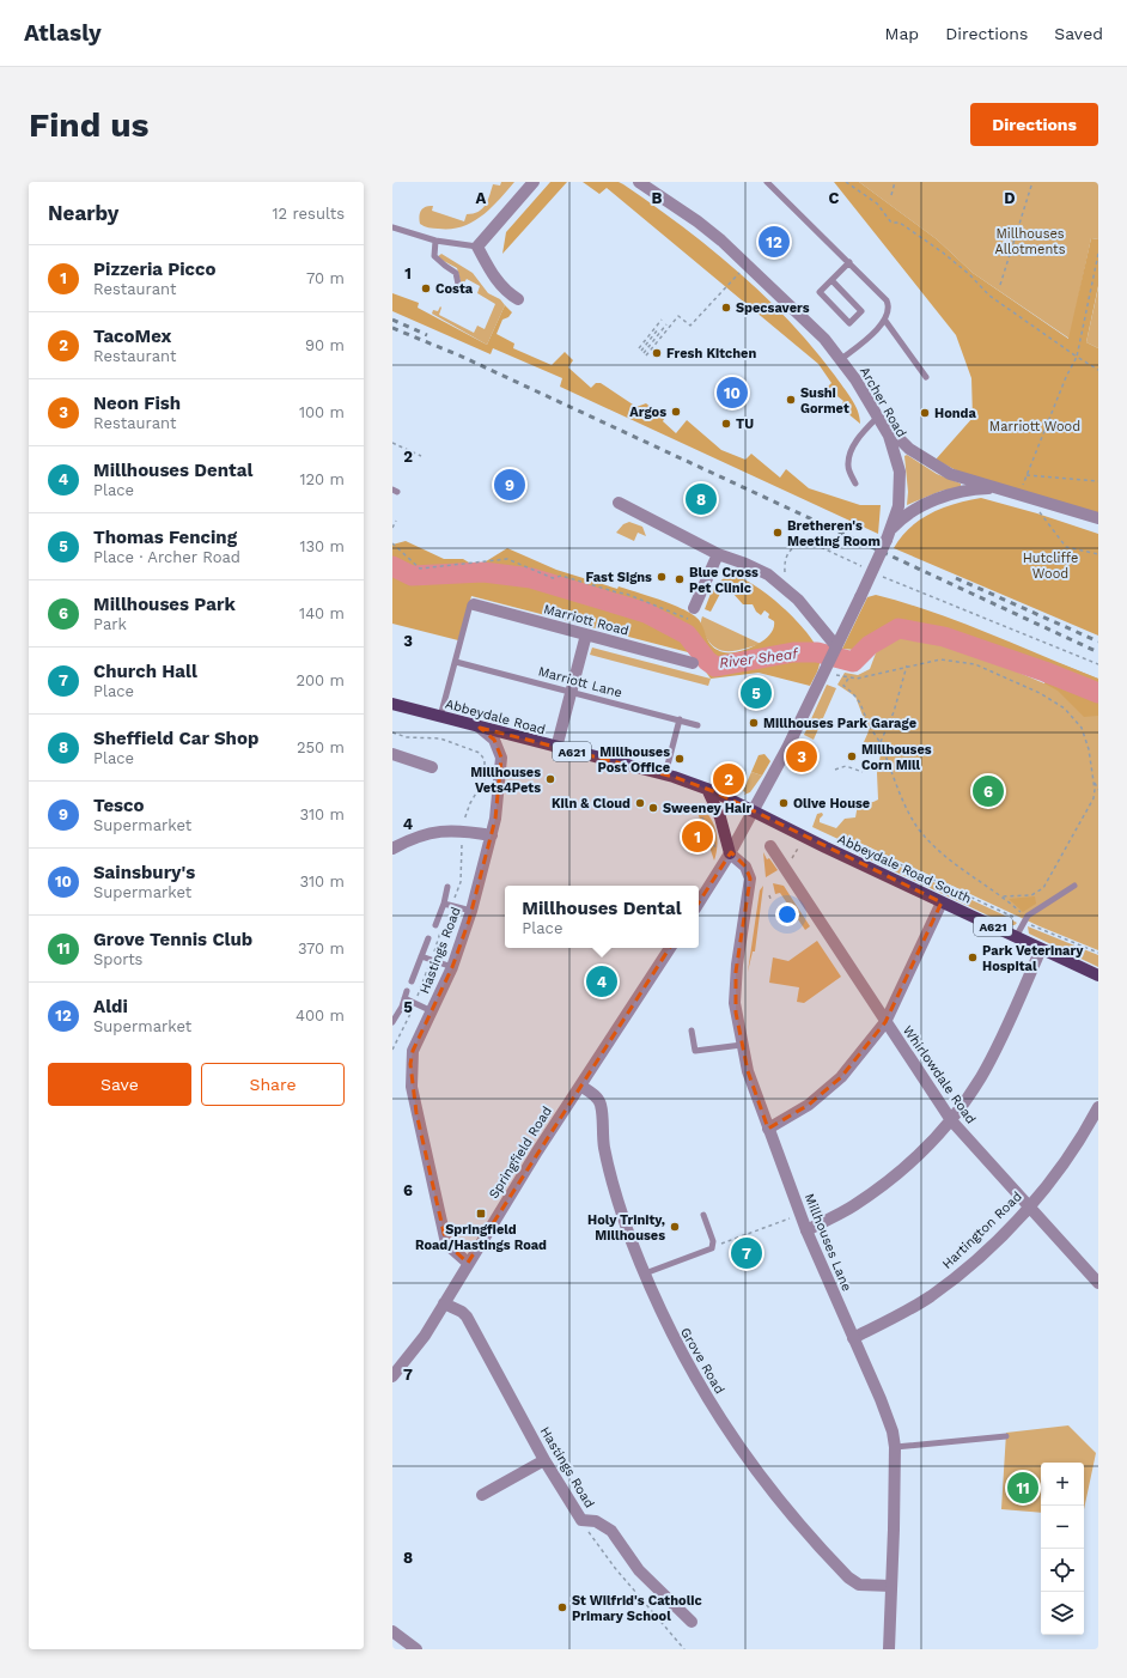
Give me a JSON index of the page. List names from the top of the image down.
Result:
{
  "streets": {
    "main road": ["Abbeydale Road", "A621", "Abbeydale Road South"],
    "street": [
      "Archer Road",
      "Marriott Road",
      "Hastings Road",
      "Whirlowdale Road",
      "Springfield Road",
      "Hartington Road",
      "Millhouses Lane",
      "Grove Road"
    ],
    "lane": ["Marriott Lane"]
  },
  "crossings": [
    ["Archer Road", "Abbeydale Road"],
    ["Archer Road", "Abbeydale Road South"],
    ["Abbeydale Road", "Abbeydale Road South"],
    ["Abbeydale Road", "Hastings Road"],
    ["Hastings Road", "Springfield Road"],
    ["Whirlowdale Road", "Hartington Road"],
    ["Springfield Road", "Grove Road"],
    ["Hartington Road", "Millhouses Lane"],
    ["Millhouses Lane", "Grove Road"]
  ],
  "water": ["River Sheaf"],
  "parks": ["Millhouses Allotments", "Marriott Wood", "Hutcliffe Wood"],
  "places": {
    "other": [
      "Costa",
      "Specsavers",
      "Fresh Kitchen",
      "Sushi Gormet",
      "Argos",
      "Honda",
      "TU",
      "Bretheren's Meeting Room",
      "Fast Signs",
      "Blue Cross Pet Clinic",
      "Millhouses Park Garage",
      "Millhouses Corn Mill",
      "Millhouses Post Office",
      "Millhouses Vets4Pets",
      "Kiln & Cloud",
      "Olive House",
      "Sweeney Hair",
      "Park Veterinary Hospital",
      "Holy Trinity, Millhouses",
      "St Wilfrid's Catholic Primary School"
    ],
    "transit": ["Springfield Road/Hastings Road"]
  },
  "page": {
    "header": "Atlasly",
    "nav": ["Map", "Directions", "Saved"],
    "buttons": [
      "Directions",
      ["Save", "Share"]
    ],
    "title": "Find us",
    "heading": ["Nearby", "12 results"],
    "pins": [
      "12",
      "10",
      "9",
      "8",
      "5",
      "3",
      "2",
      "6",
      "1",
      "4",
      "7",
      "11"
    ],
    "list": [
      {
        "mark": "1",
        "name": "Pizzeria Picco",
        "note": "Restaurant",
        "value": "70 m"
      },
      {
        "mark": "2",
        "name": "TacoMex",
        "note": "Restaurant",
        "value": "90 m"
      },
      {
        "mark": "3",
        "name": "Neon Fish",
        "note": "Restaurant",
        "value": "100 m"
      },
      {
        "mark": "4",
        "name": "Millhouses Dental",
        "note": "Place",
        "value": "120 m"
      },
      {
        "mark": "5",
        "name": "Thomas Fencing",
        "note": "Place · Archer Road",
        "value": "130 m"
      },
      {
        "mark": "6",
        "name": "Millhouses Park",
        "note": "Park",
        "value": "140 m"
      },
      {
        "mark": "7",
        "name": "Church Hall",
        "note": "Place",
        "value": "200 m"
      },
      {
        "mark": "8",
        "name": "Sheffield Car Shop",
        "note": "Place",
        "value": "250 m"
      },
      {
        "mark": "9",
        "name": "Tesco",
        "note": "Supermarket",
        "value": "310 m"
      },
      {
        "mark": "10",
        "name": "Sainsbury's",
        "note": "Supermarket",
        "value": "310 m"
      },
      {
        "mark": "11",
        "name": "Grove Tennis Club",
        "note": "Sports",
        "value": "370 m"
      },
      {
        "mark": "12",
        "name": "Aldi",
        "note": "Supermarket",
        "value": "400 m"
      }
    ],
    "popup": ["Millhouses Dental", "Place"],
    "map_buttons": ["+", "−"]
  },
  "grid": {
    "columns": [
      "A",
      "B",
      "C",
      "D"
    ],
    "rows": [
      "1",
      "2",
      "3",
      "4",
      "5",
      "6",
      "7",
      "8"
    ]
  }
}
